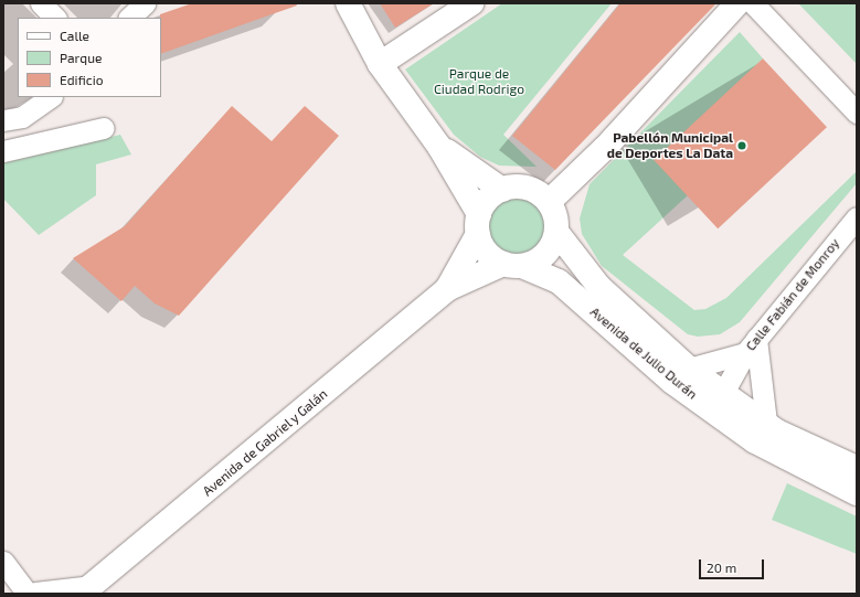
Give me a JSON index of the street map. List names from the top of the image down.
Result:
{
  "streets": {
    "main road": ["Avenida de Julio Durán", "Avenida de Gabriel y Galán"],
    "street": ["Calle Fabián de Monroy"]
  },
  "crossings": [
    ["Calle Fabián de Monroy", "Avenida de Julio Durán"],
    ["Avenida de Julio Durán", "Avenida de Gabriel y Galán"]
  ],
  "parks": ["Parque de Ciudad Rodrigo"],
  "places": ["Pabellón Municipal de Deportes La Data"],
  "legend": ["Calle", "Parque", "Edificio"],
  "scale_bar": "20 m"
}
